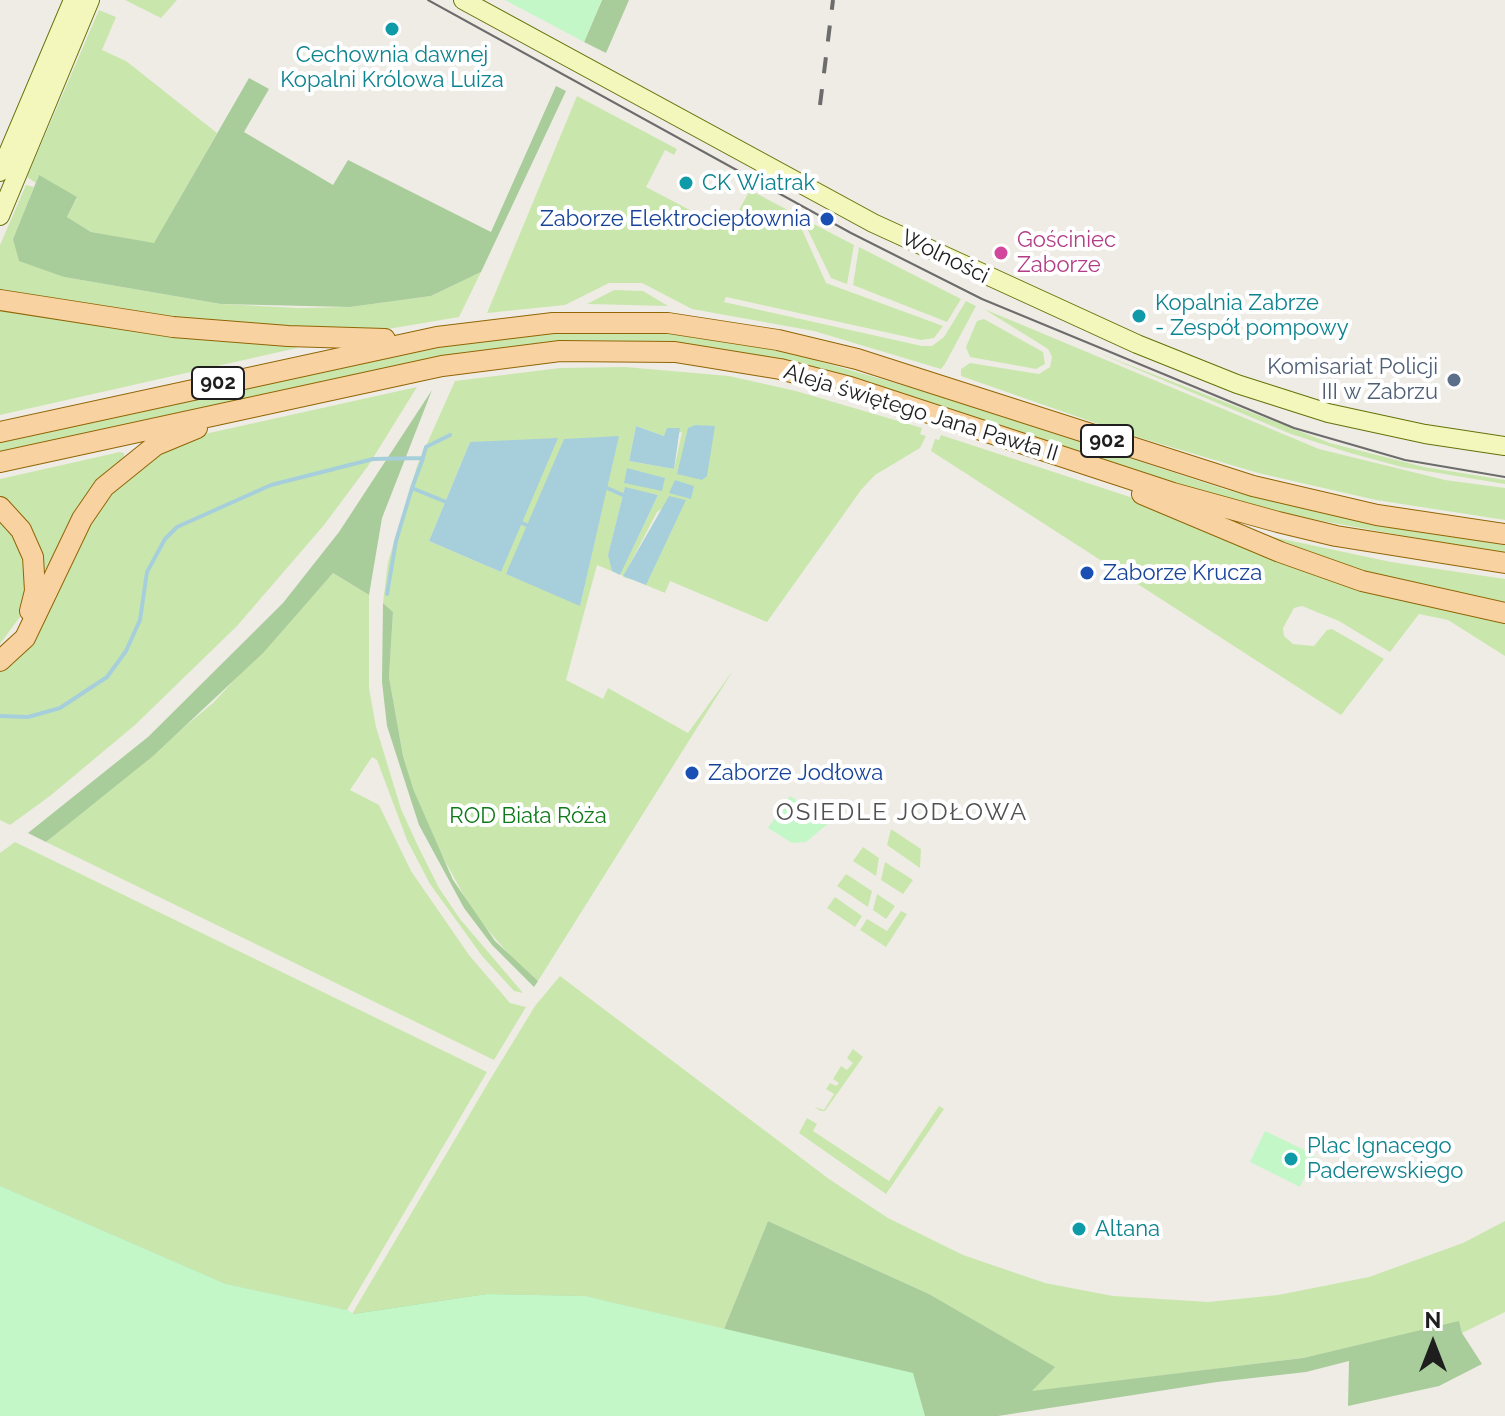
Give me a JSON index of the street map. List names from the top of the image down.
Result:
{
  "streets": {
    "main road": ["902", "Aleja świętego Jana Pawła II"],
    "street": ["Wolności"]
  },
  "districts": ["OSIEDLE JODŁOWA"],
  "parks": ["ROD Biała Róża"],
  "places": [
    "Cechownia dawnej Kopalni Królowa Luiza",
    "CK Wiatrak",
    "Zaborze Elektrociepłownia",
    "Gościniec Zaborze",
    "Kopalnia Zabrze - Zespół pompowy",
    "Komisariat Policji III w Zabrzu",
    "Zaborze Krucza",
    "Zaborze Jodłowa",
    "Plac Ignacego Paderewskiego",
    "Altana"
  ],
  "north": "top"
}
